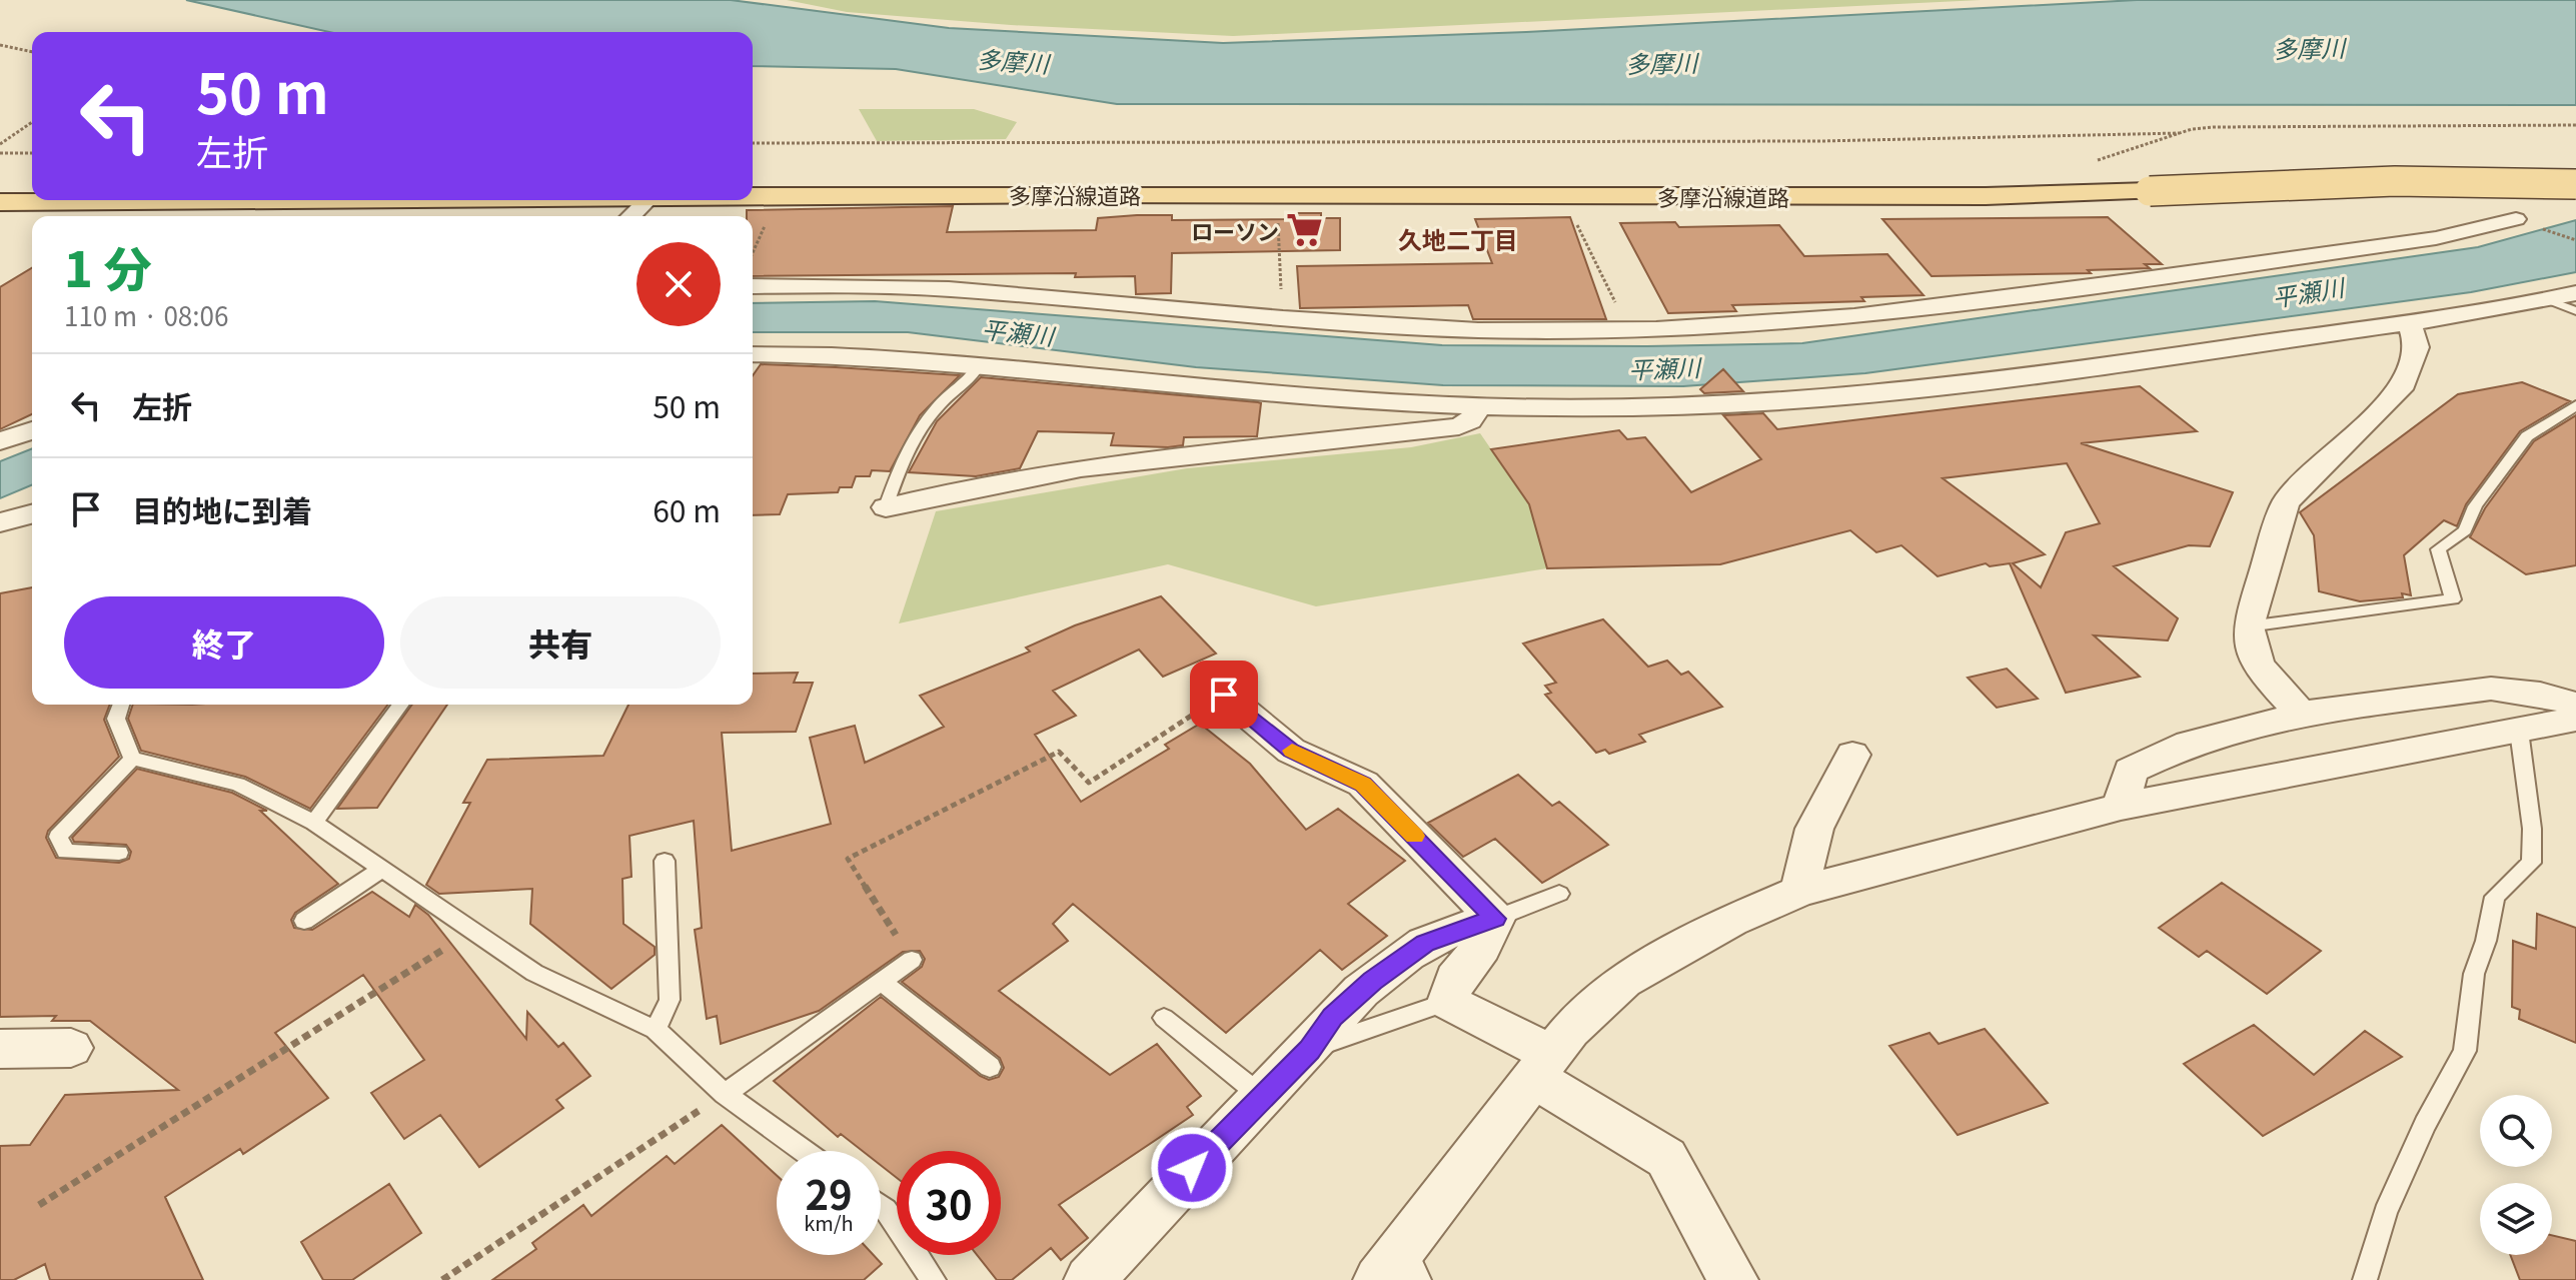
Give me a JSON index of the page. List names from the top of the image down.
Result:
{
  "streets": {
    "main road": ["多摩沿線道路"]
  },
  "districts": ["久地二丁目"],
  "water": ["多摩川", "平瀬川"],
  "places": {
    "supermarket": ["ローソン"]
  },
  "page": {
    "turn": ["50 m", "左折"],
    "heading": ["1 分", "110 m · 08:06"],
    "list": [
      {
        "name": "左折",
        "value": "50 m"
      },
      {
        "name": "目的地に到着",
        "value": "60 m"
      }
    ],
    "buttons": ["終了", "共有"],
    "speed": "29 km/h",
    "limit": "30"
  }
}
